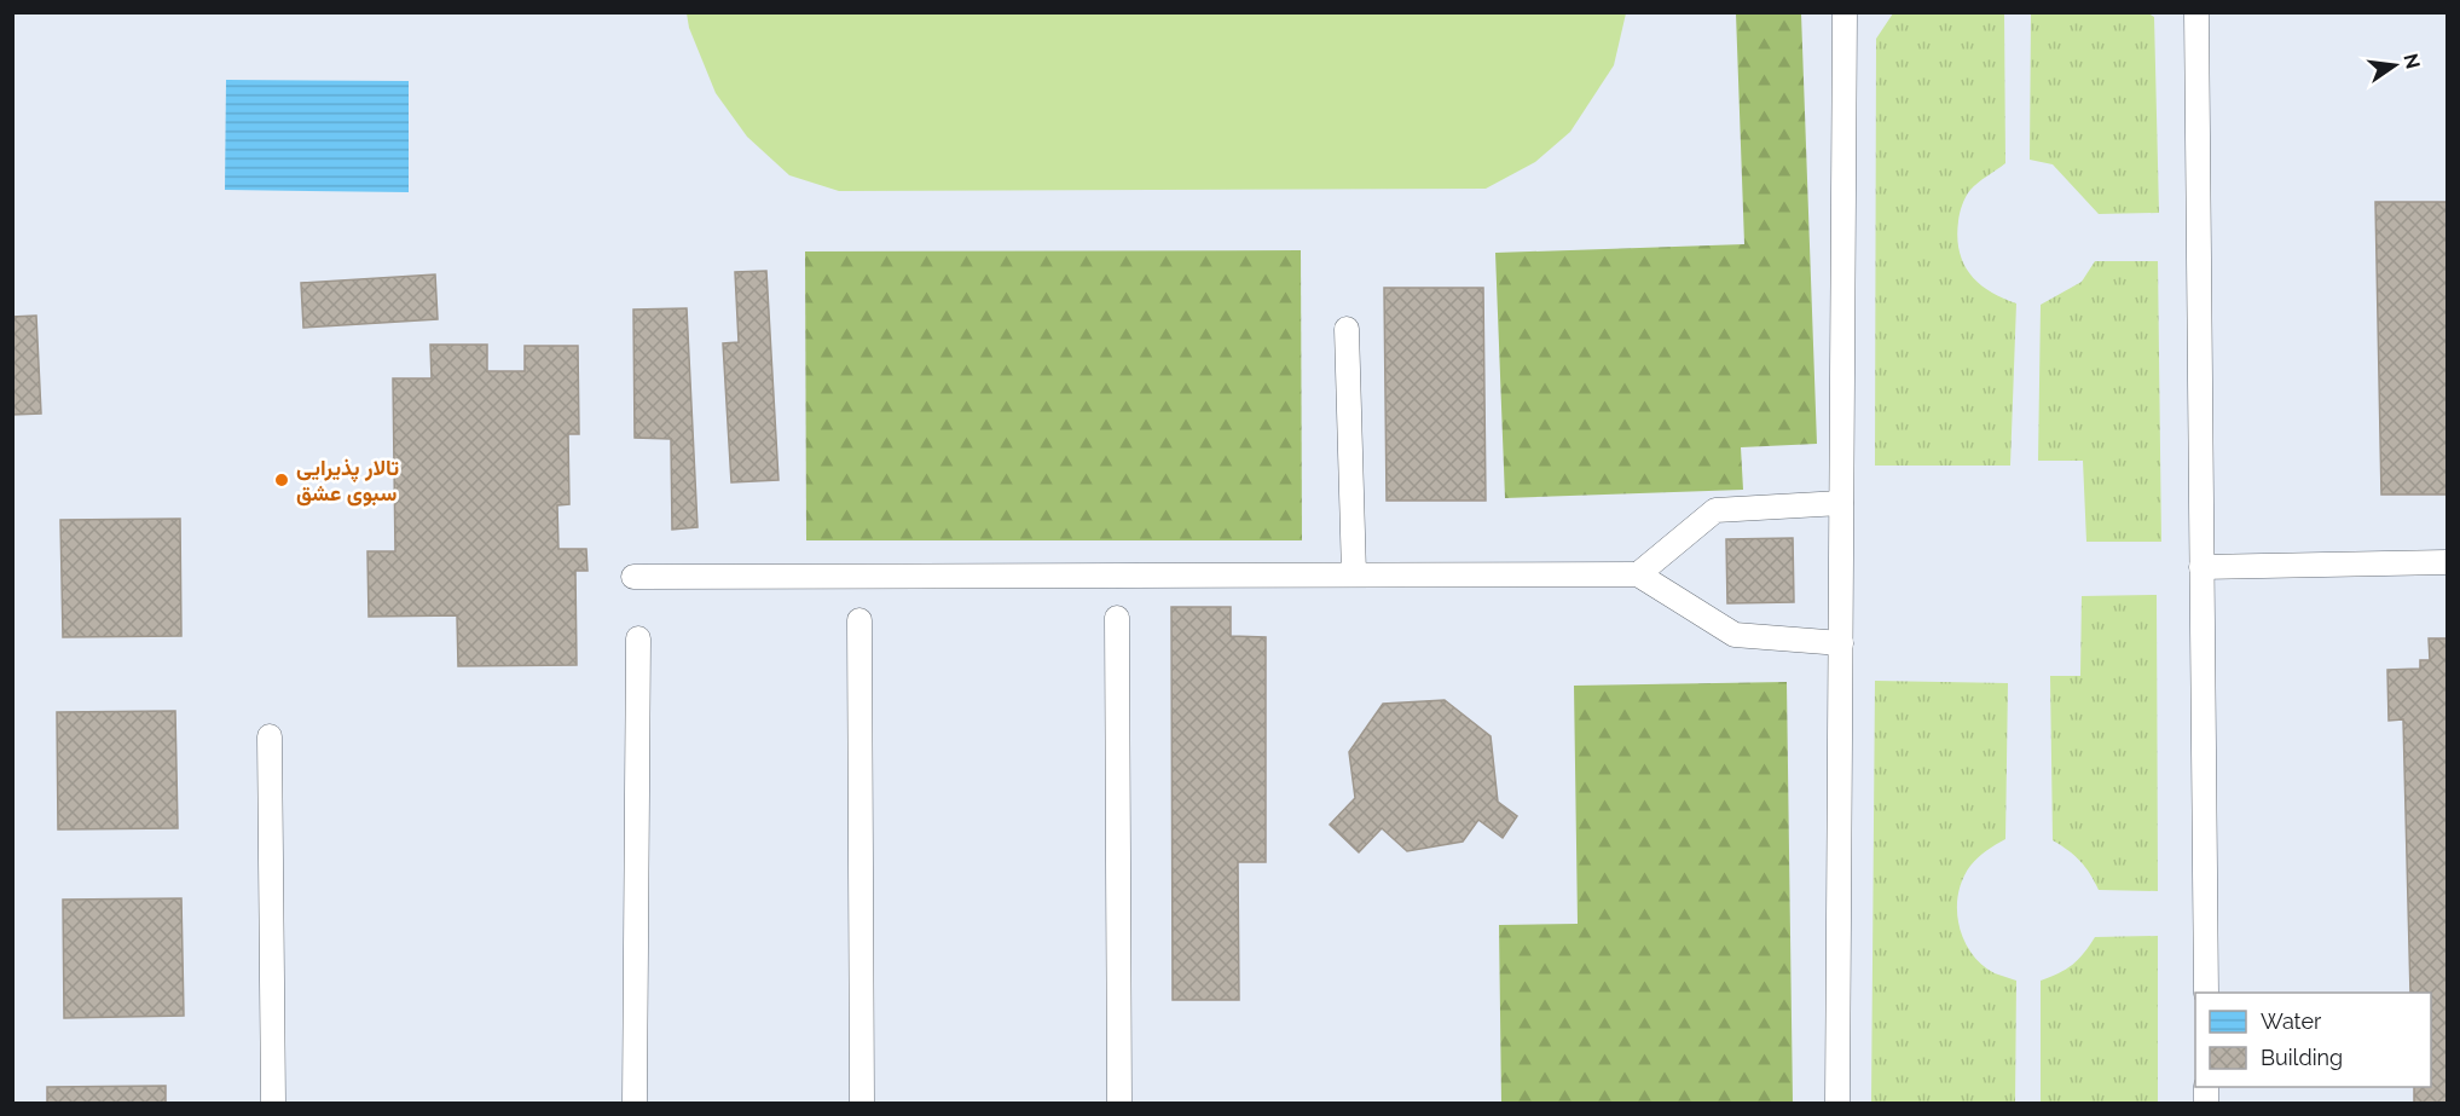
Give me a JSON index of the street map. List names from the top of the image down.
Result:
{
  "places": ["تالار پذیرایی سبوی عشق"],
  "legend": ["Water", "Building"],
  "north": "right"
}
